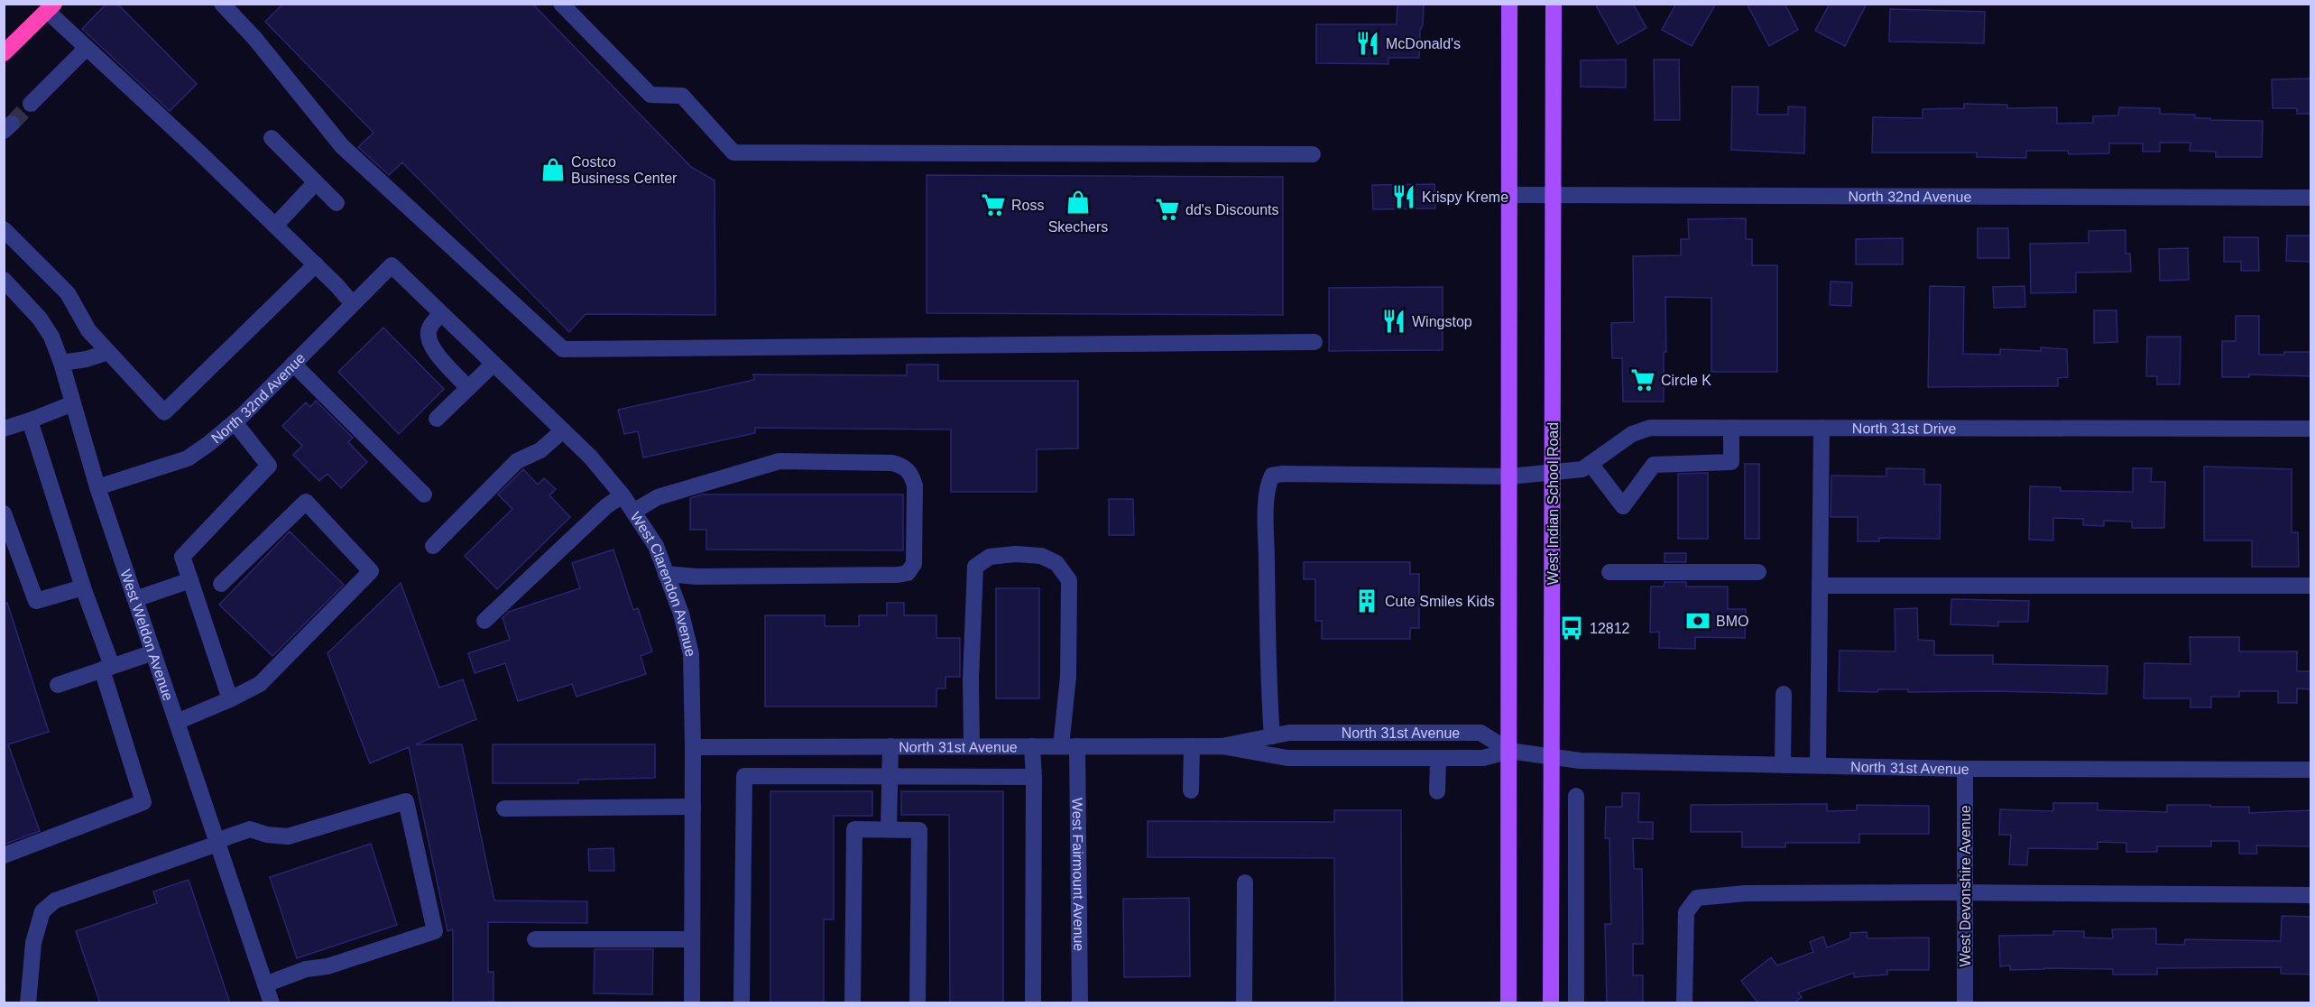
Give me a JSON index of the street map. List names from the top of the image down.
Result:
{
  "streets": {
    "main road": ["West Indian School Road"],
    "street": [
      "North 32nd Avenue",
      "North 31st Drive",
      "West Clarendon Avenue",
      "West Weldon Avenue",
      "North 31st Avenue",
      "West Fairmount Avenue",
      "West Devonshire Avenue"
    ]
  },
  "crossings": [
    ["North 32nd Avenue", "West Indian School Road"],
    ["North 32nd Avenue", "West Clarendon Avenue"],
    ["North 32nd Avenue", "West Weldon Avenue"],
    ["North 31st Drive", "West Indian School Road"],
    ["North 31st Drive", "North 31st Avenue"],
    ["West Indian School Road", "North 31st Avenue"],
    ["West Clarendon Avenue", "North 31st Avenue"],
    ["North 31st Avenue", "West Fairmount Avenue"],
    ["North 31st Avenue", "West Devonshire Avenue"]
  ],
  "places": {
    "restaurant": ["McDonald's", "Krispy Kreme", "Wingstop"],
    "shop": ["Costco Business Center", "Skechers"],
    "supermarket": ["Ross", "dd's Discounts", "Circle K"],
    "building": ["Cute Smiles Kids"],
    "bank": ["BMO"],
    "bus stop": ["12812"]
  }
}
